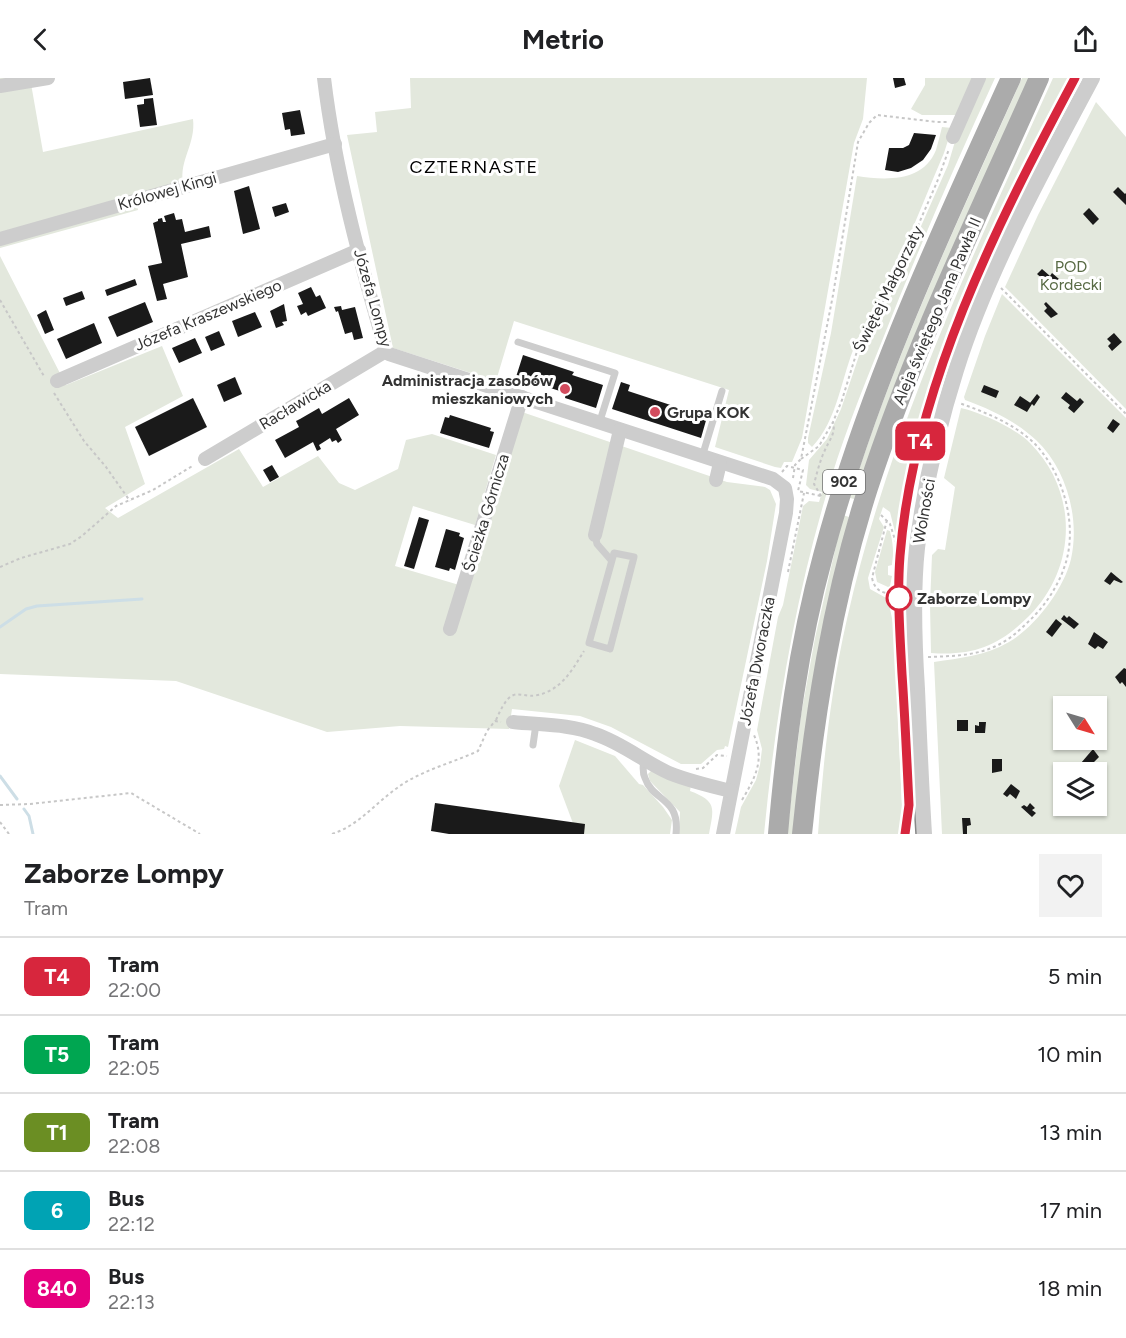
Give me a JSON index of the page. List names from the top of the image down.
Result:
{
  "streets": {
    "main road": ["Aleja świętego Jana Pawła II", "902"],
    "street": [
      "Królowej Kingi",
      "Józefa Lompy",
      "Józefa Kraszewskiego",
      "Racławicka",
      "Wolności",
      "Ścieżka Górnicza",
      "Józefa Dworaczka"
    ],
    "path": ["Świętej Małgorzaty"]
  },
  "crossings": [
    ["Królowej Kingi", "Józefa Lompy"],
    ["Józefa Lompy", "Józefa Kraszewskiego"],
    ["Józefa Lompy", "Racławicka"],
    ["Józefa Lompy", "Ścieżka Górnicza"],
    ["Józefa Lompy", "Józefa Dworaczka"]
  ],
  "districts": ["CZTERNASTE"],
  "parks": ["POD Kordecki"],
  "places": ["Administracja zasobów mieszkaniowych", "Grupa KOK", "Zaborze Lompy"],
  "lines": ["tram line T4"],
  "north": "bottom right",
  "page": {
    "header": "Metrio",
    "on_map": "T4",
    "heading": ["Zaborze Lompy", "Tram"],
    "list": [
      {
        "mark": "T4",
        "name": "Tram",
        "note": "22:00",
        "value": "5 min"
      },
      {
        "mark": "T5",
        "name": "Tram",
        "note": "22:05",
        "value": "10 min"
      },
      {
        "mark": "T1",
        "name": "Tram",
        "note": "22:08",
        "value": "13 min"
      },
      {
        "mark": "6",
        "name": "Bus",
        "note": "22:12",
        "value": "17 min"
      },
      {
        "mark": "840",
        "name": "Bus",
        "note": "22:13",
        "value": "18 min"
      }
    ]
  }
}
